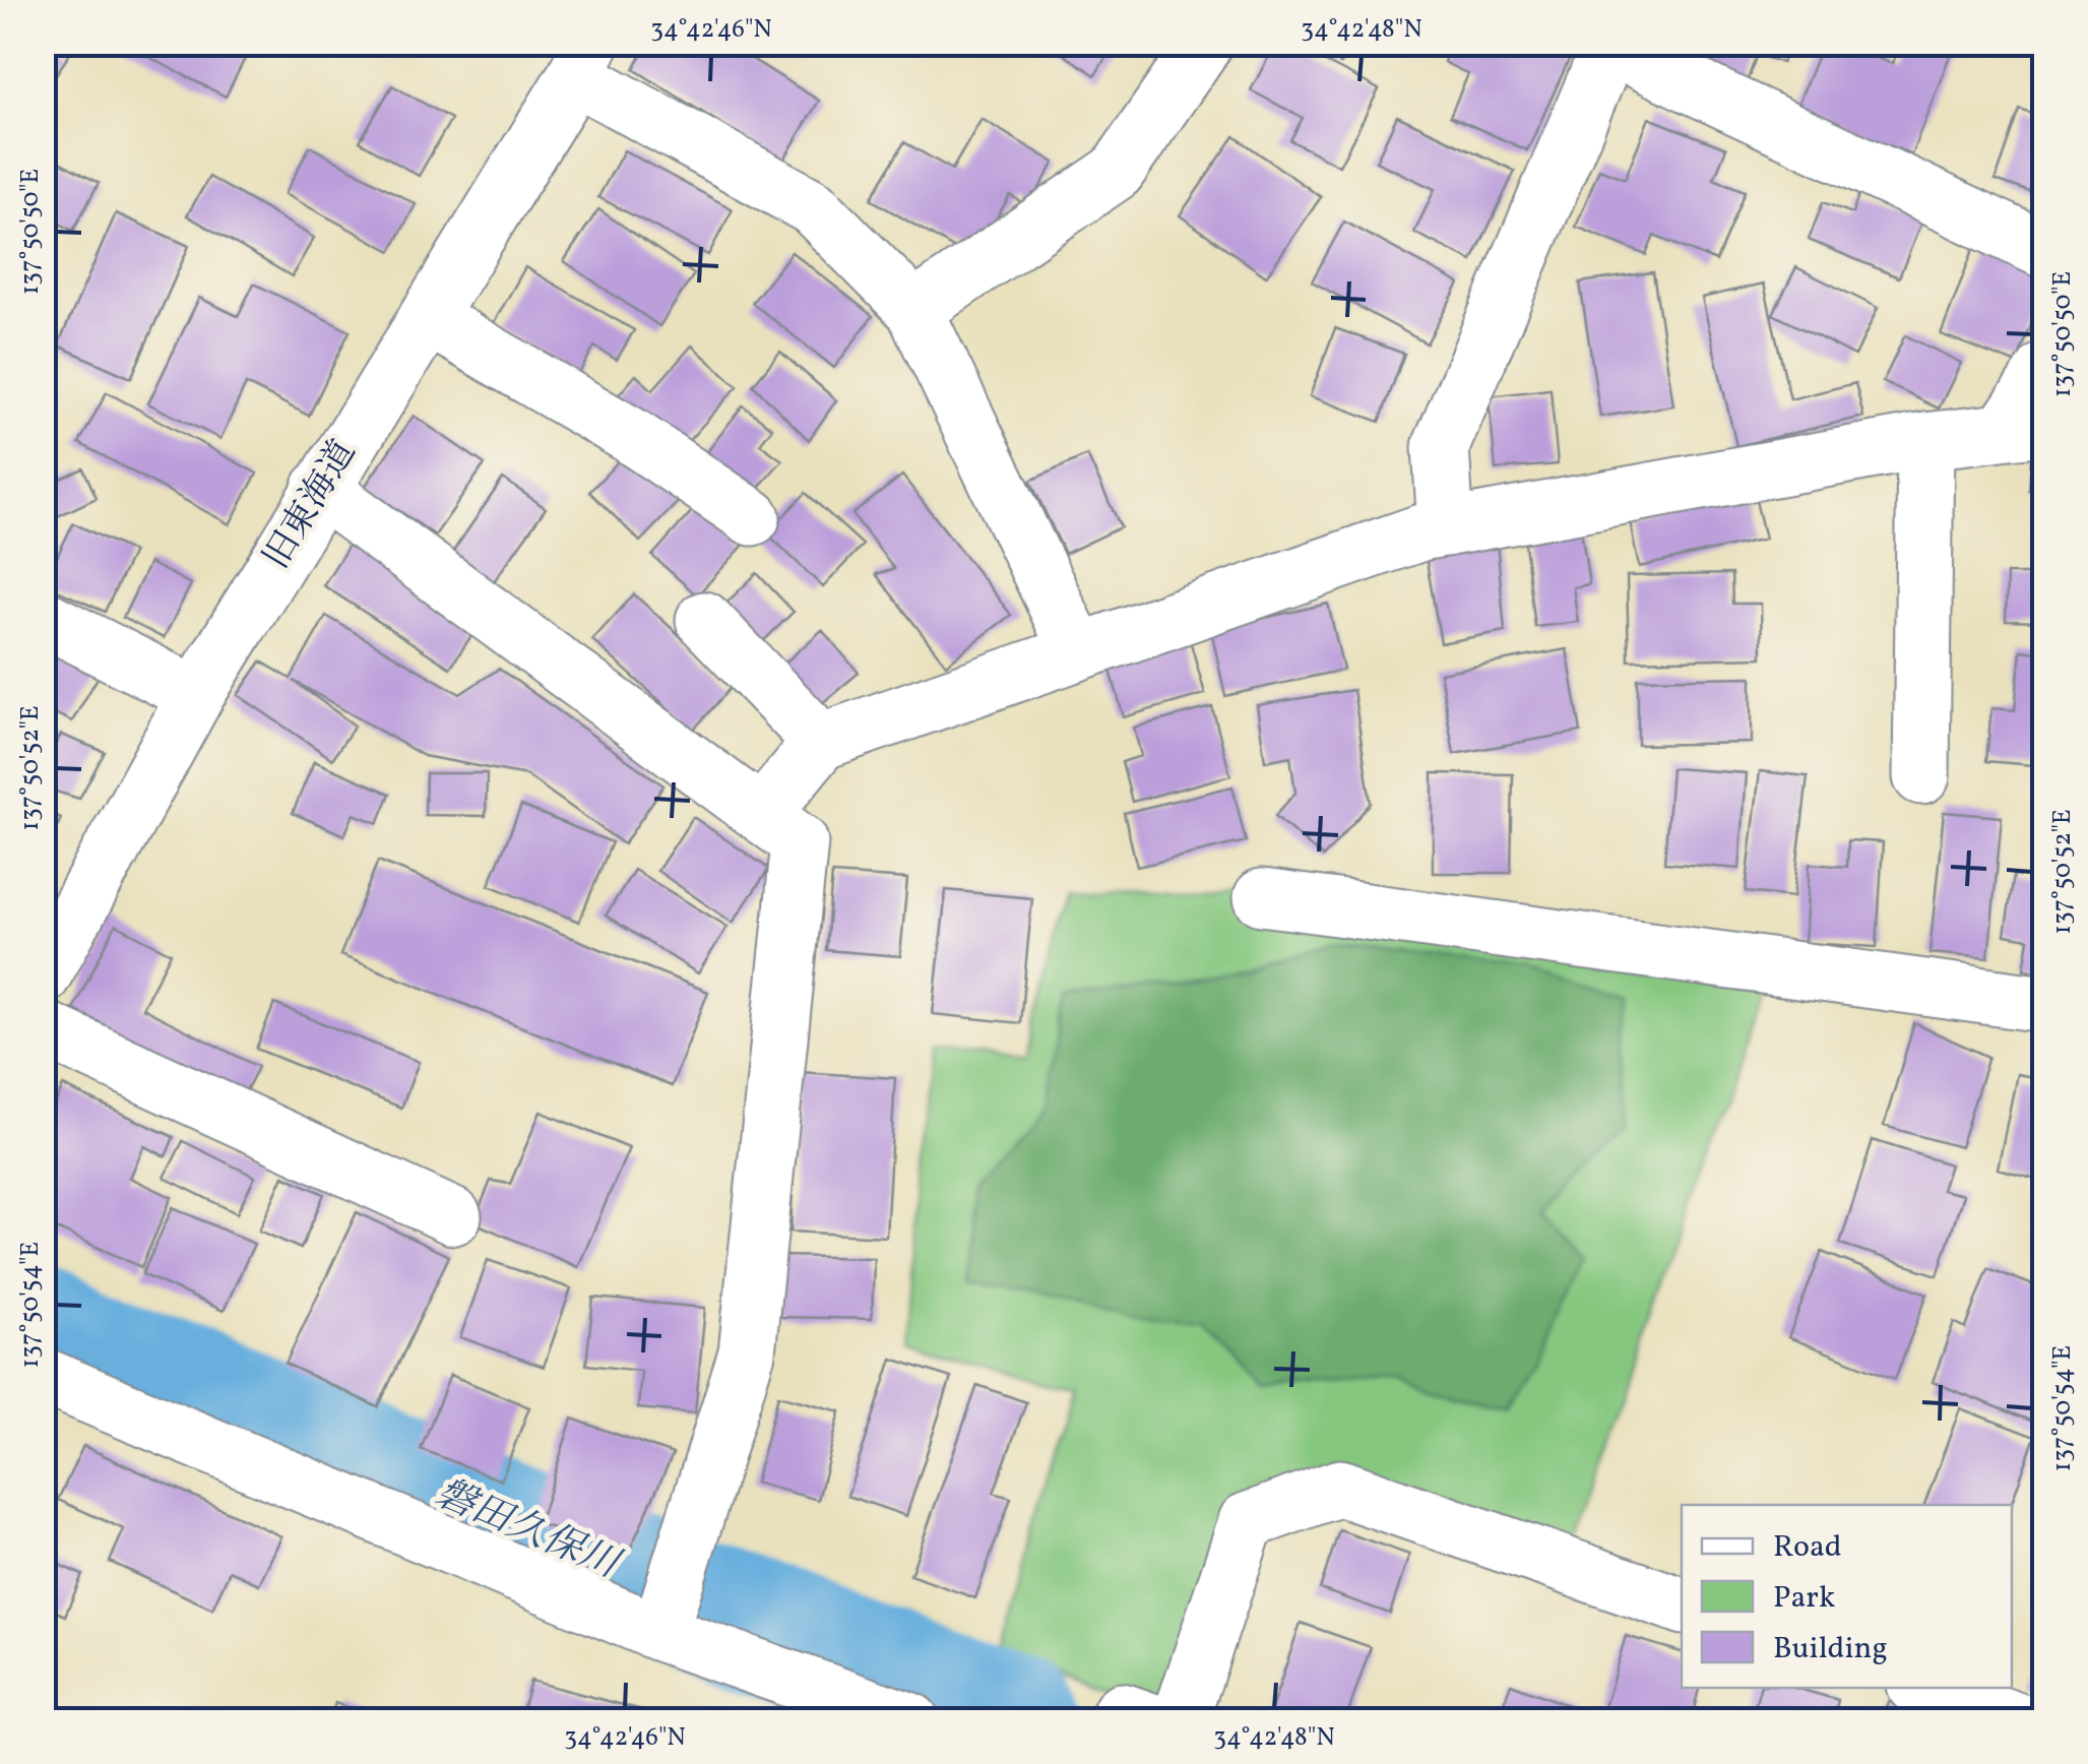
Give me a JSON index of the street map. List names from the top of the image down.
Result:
{
  "streets": {
    "street": ["旧東海道"]
  },
  "water": ["磐田久保川"],
  "legend": ["Road", "Park", "Building"],
  "coordinates": [
    "34°42'46\"N",
    "34°42'48\"N",
    "137°50'50\"E",
    "137°50'52\"E",
    "137°50'54\"E"
  ]
}
